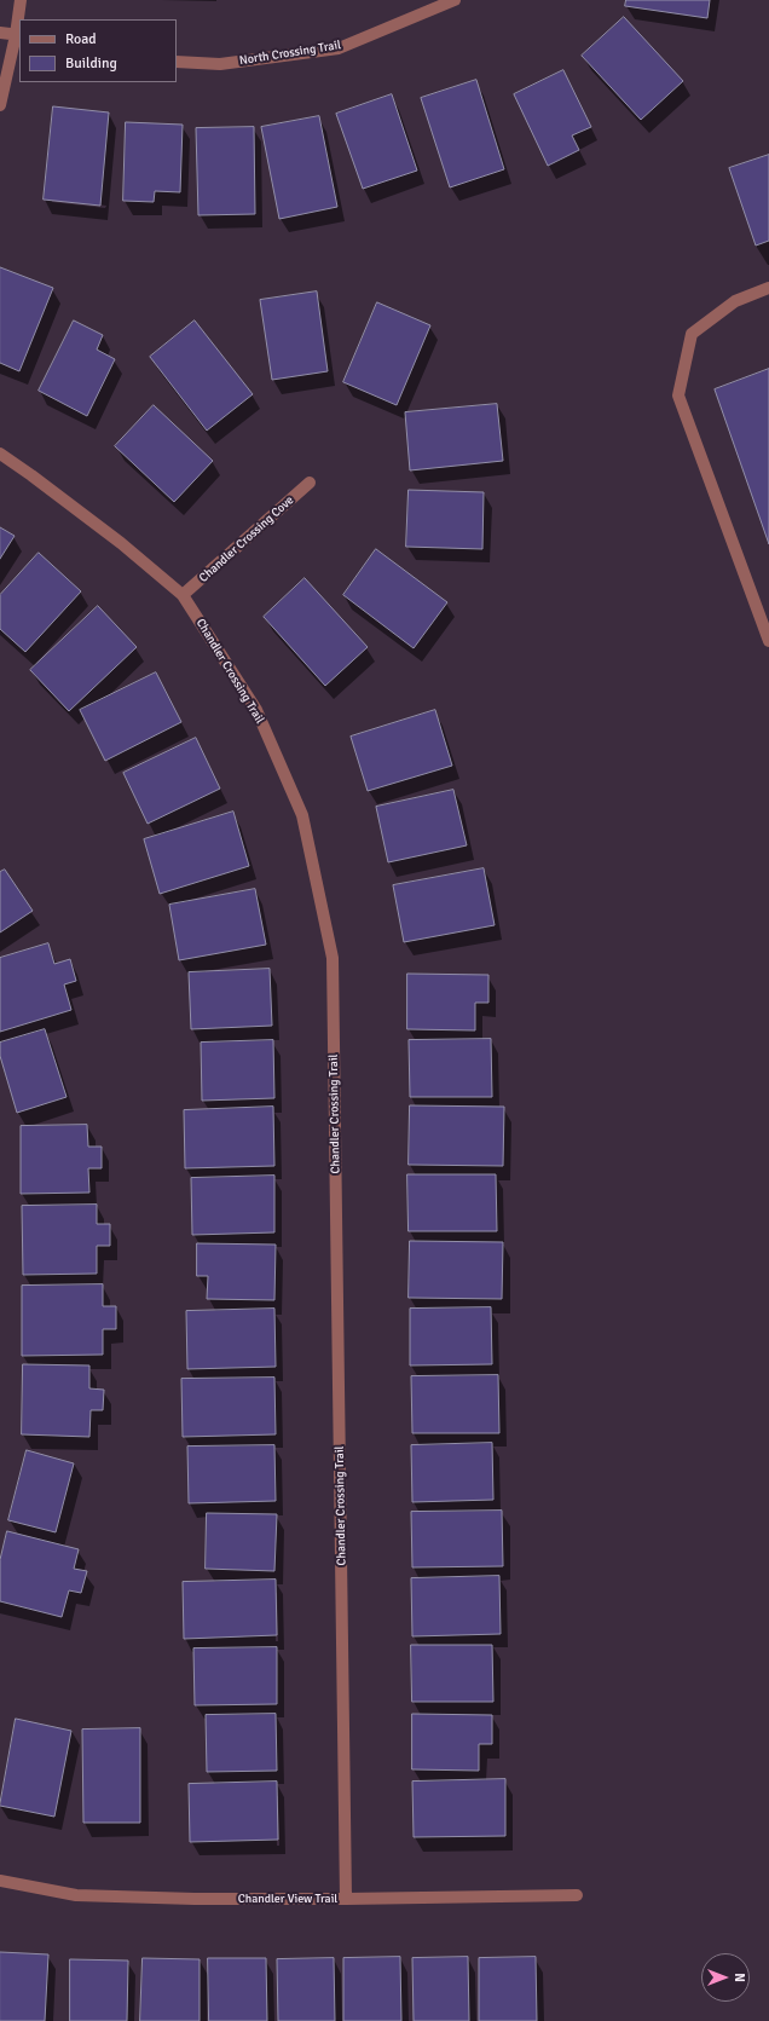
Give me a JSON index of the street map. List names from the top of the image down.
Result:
{
  "streets": {
    "street": [
      "North Crossing Trail",
      "Chandler Crossing Cove",
      "Chandler Crossing Trail",
      "Chandler View Trail"
    ]
  },
  "crossings": [
    ["Chandler Crossing Cove", "Chandler Crossing Trail"],
    ["Chandler Crossing Trail", "Chandler View Trail"]
  ],
  "legend": ["Road", "Building"],
  "north": "right"
}
